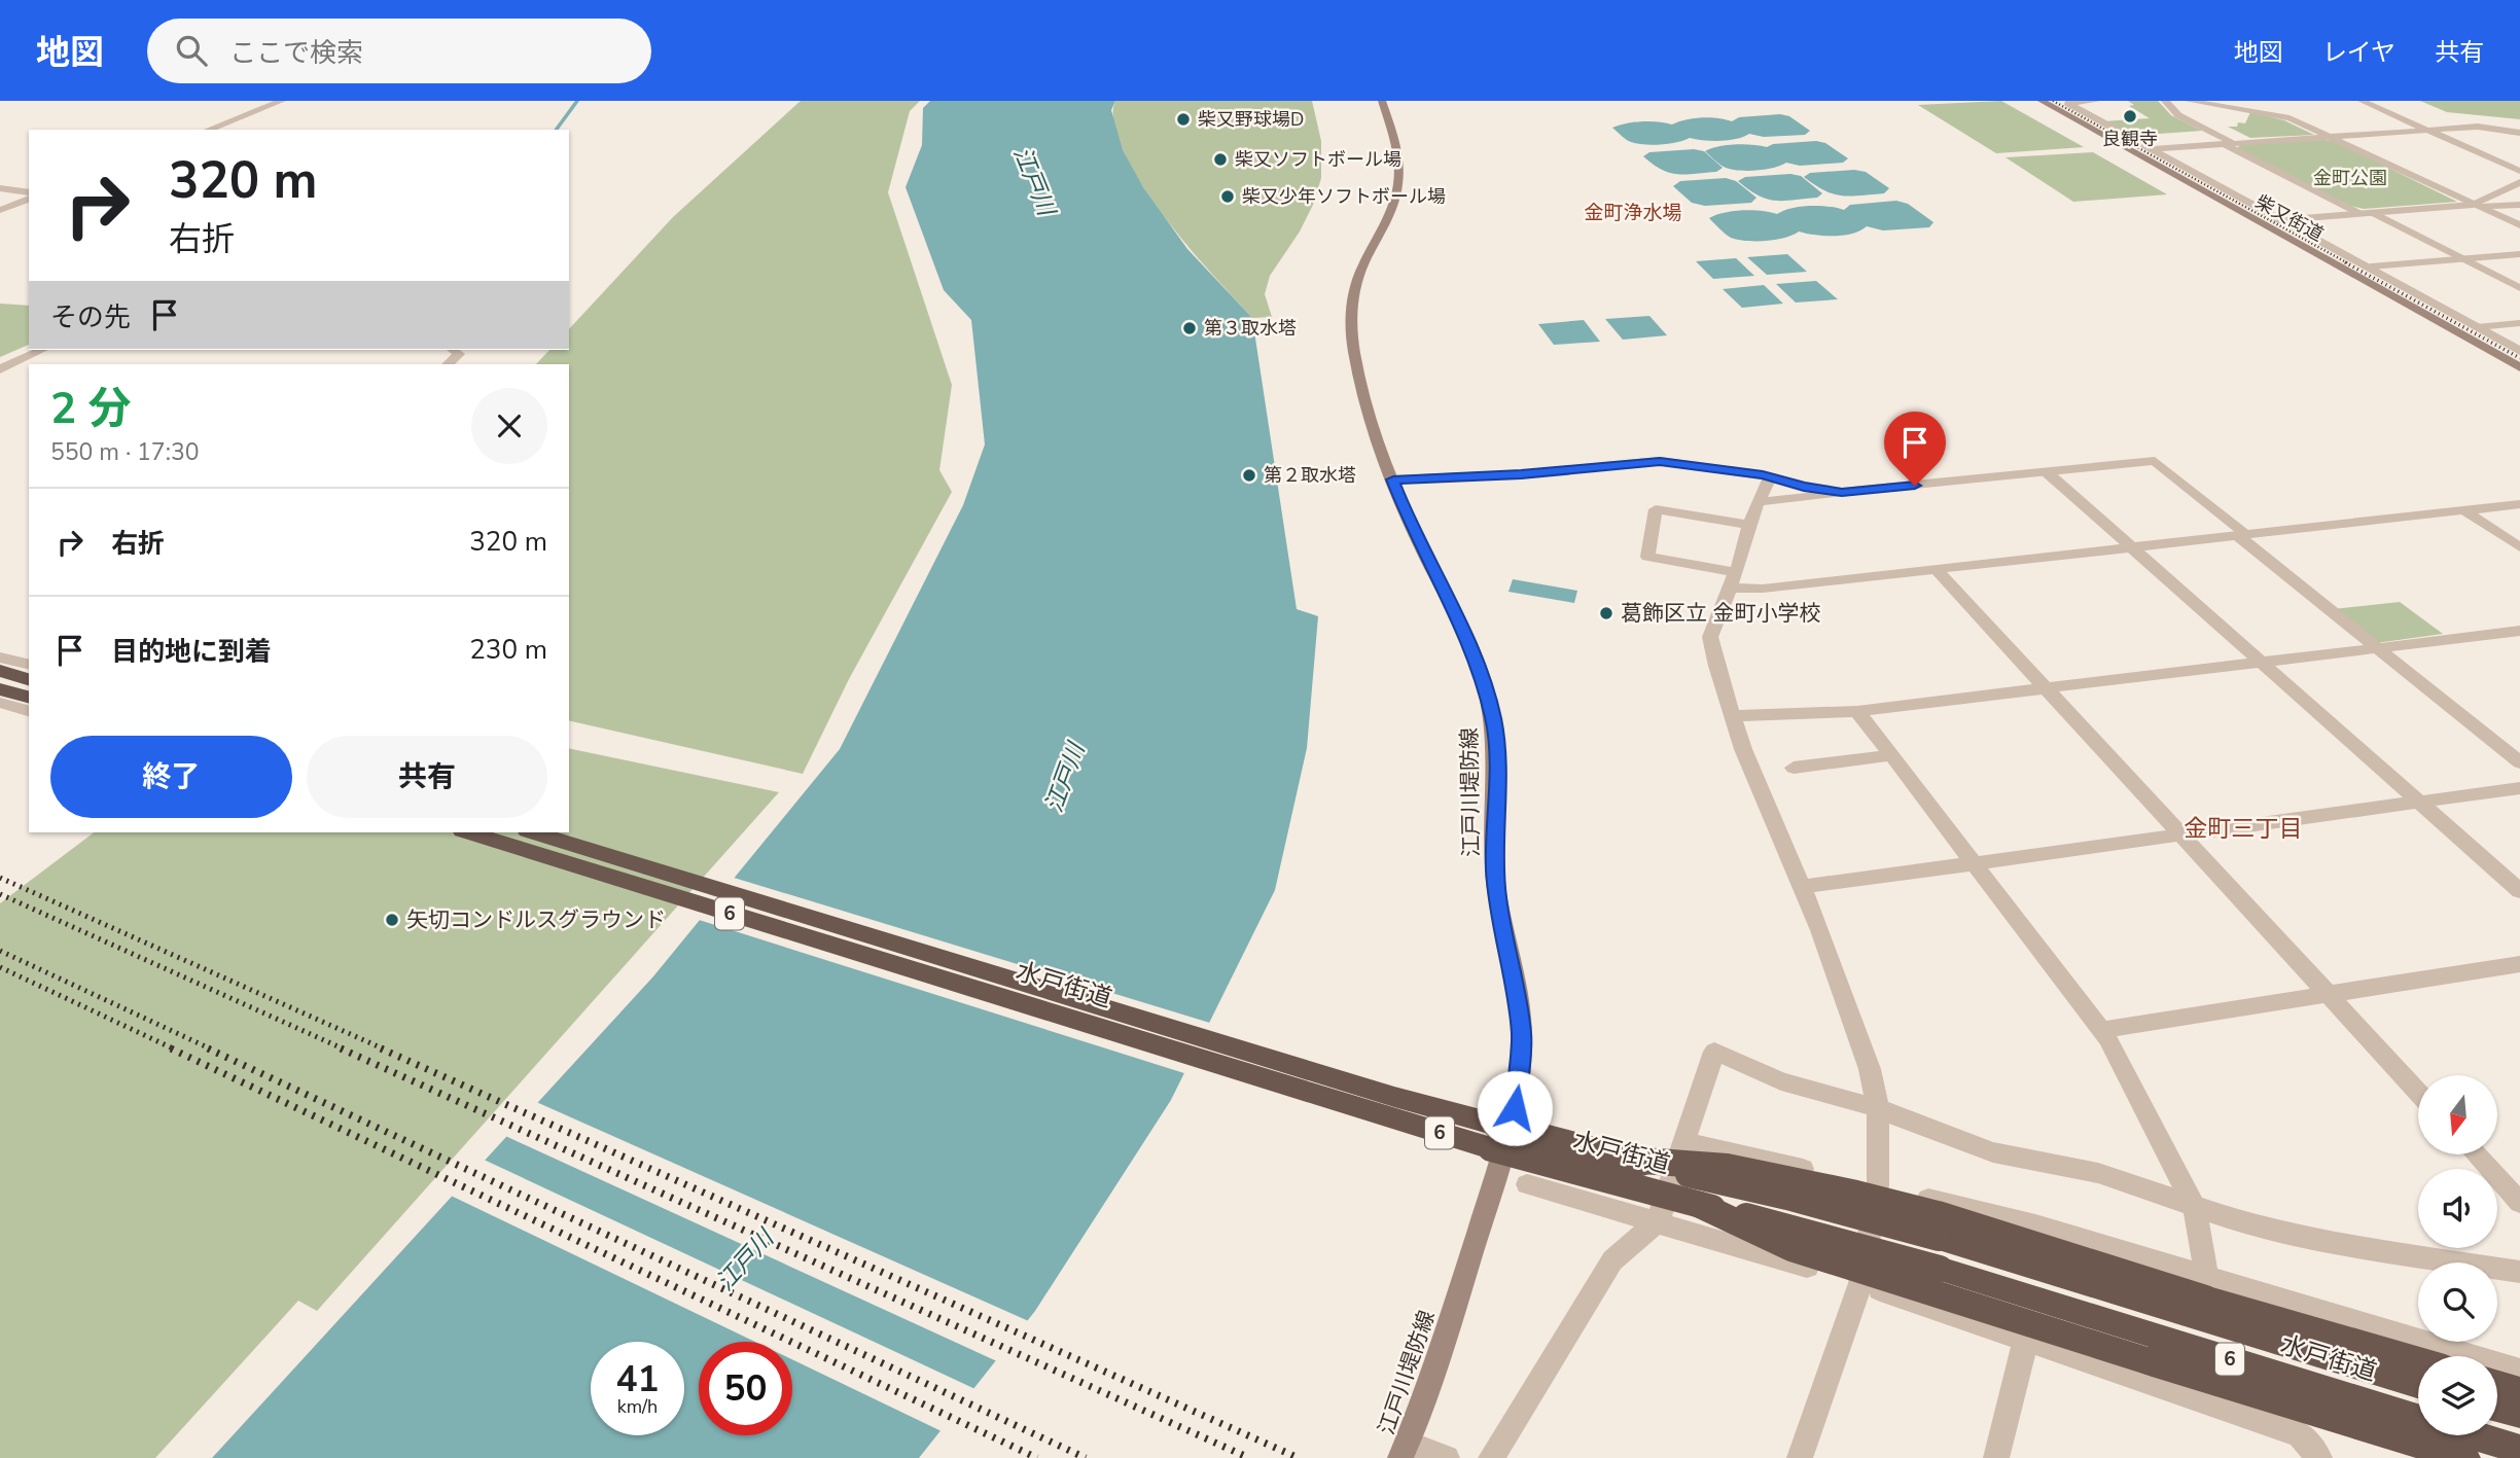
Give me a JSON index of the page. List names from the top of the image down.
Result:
{
  "streets": {
    "highway": ["6", "水戸街道"],
    "main road": ["柴又街道", "江戸川堤防線"]
  },
  "districts": ["金町浄水場", "金町三丁目"],
  "water": ["江戸川"],
  "parks": ["金町公園"],
  "places": [
    "良観寺",
    "柴又野球場D",
    "柴又ソフトボール場",
    "柴又少年ソフトボール場",
    "第３取水塔",
    "第２取水塔",
    "葛飾区立 金町小学校",
    "矢切コンドルスグラウンド"
  ],
  "north": "bottom",
  "page": {
    "header": "地図",
    "search": "ここで検索",
    "nav": ["地図", "レイヤ", "共有"],
    "turn": ["320 m", "右折"],
    "then": "その先",
    "heading": ["2 分", "550 m · 17:30"],
    "list": [
      {
        "name": "右折",
        "value": "320 m"
      },
      {
        "name": "目的地に到着",
        "value": "230 m"
      }
    ],
    "buttons": ["終了", "共有"],
    "speed": "41 km/h",
    "limit": "50"
  }
}
